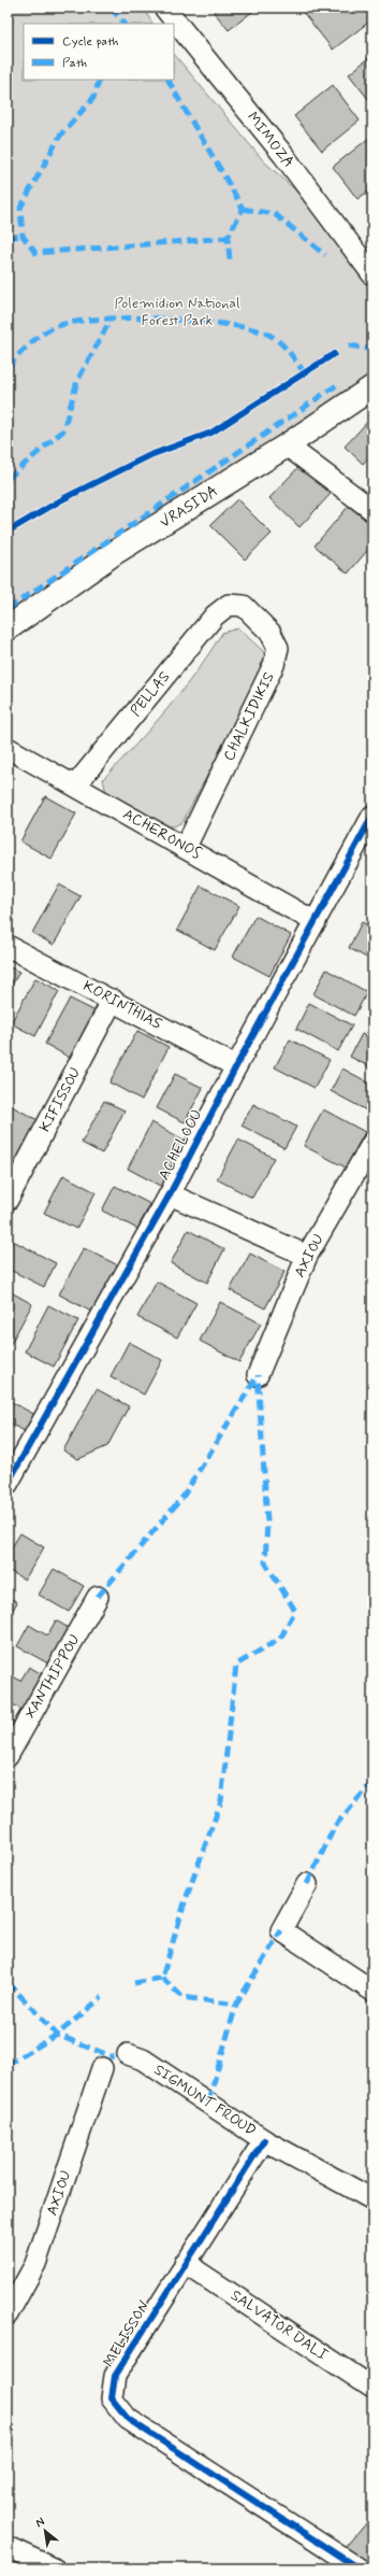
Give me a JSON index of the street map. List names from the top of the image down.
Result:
{
  "streets": {
    "street": [
      "MIMOZA",
      "VRASIDA",
      "PELLAS",
      "CHALKIDIKIS",
      "ACHERONOS",
      "KORINTHIAS",
      "KIFISSOU",
      "ACHELOOU",
      "AXIOU",
      "XANTHIPPOU",
      "SIGMUNT FROUD",
      "SALVATOR DALI",
      "MELISSON"
    ]
  },
  "crossings": [
    ["PELLAS", "CHALKIDIKIS"],
    ["PELLAS", "ACHERONOS"],
    ["CHALKIDIKIS", "ACHERONOS"],
    ["ACHERONOS", "ACHELOOU"],
    ["KORINTHIAS", "KIFISSOU"],
    ["KORINTHIAS", "ACHELOOU"],
    ["SIGMUNT FROUD", "MELISSON"],
    ["SALVATOR DALI", "MELISSON"]
  ],
  "parks": ["Polemidion National Forest Park"],
  "legend": ["Cycle path", "Path"],
  "north": "top left"
}
